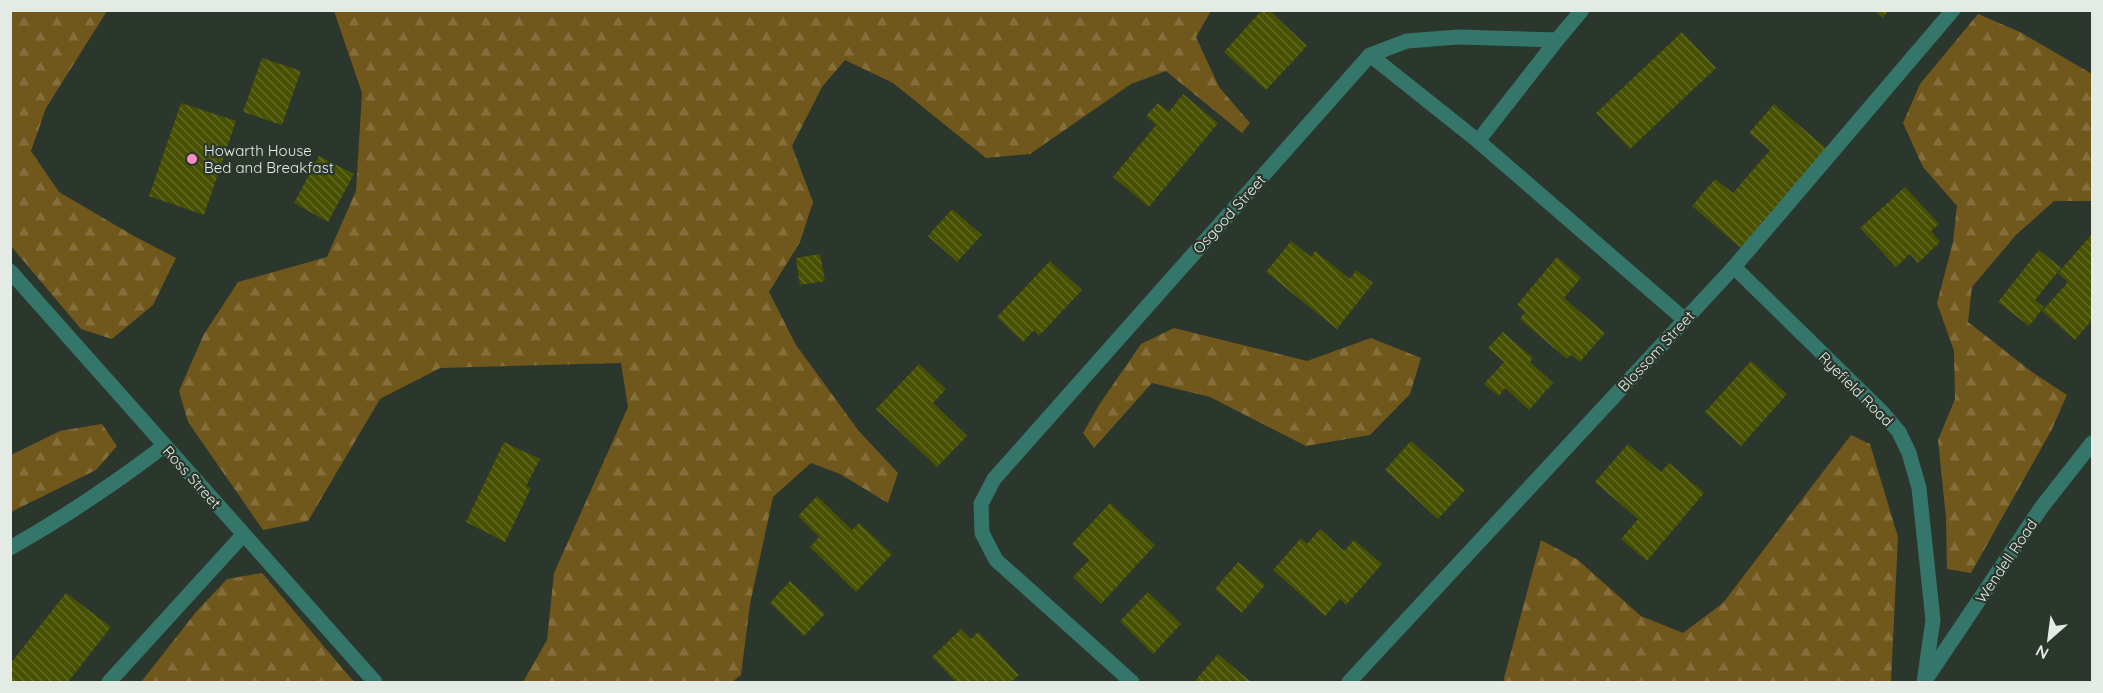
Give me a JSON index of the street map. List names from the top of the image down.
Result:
{
  "streets": {
    "street": [
      "Osgood Street",
      "Blossom Street",
      "Ryefield Road",
      "Ross Street",
      "Wendell Road"
    ]
  },
  "crossings": [
    ["Blossom Street", "Ryefield Road"],
    ["Ryefield Road", "Wendell Road"]
  ],
  "places": ["Howarth House Bed and Breakfast"],
  "north": "bottom left"
}
